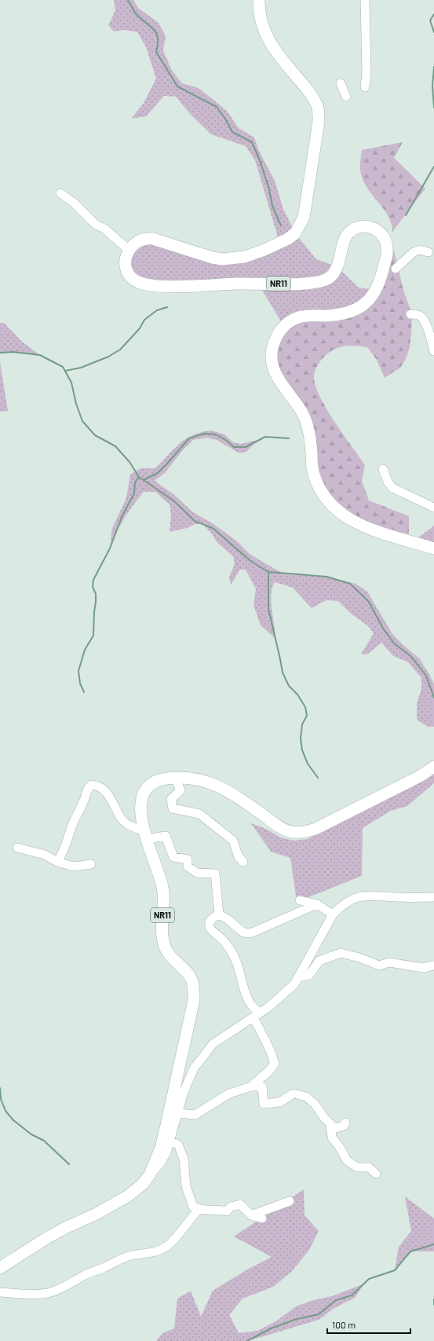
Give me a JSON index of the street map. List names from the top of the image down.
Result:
{
  "streets": {
    "highway": ["NR11"]
  },
  "scale_bar": "100 m"
}
